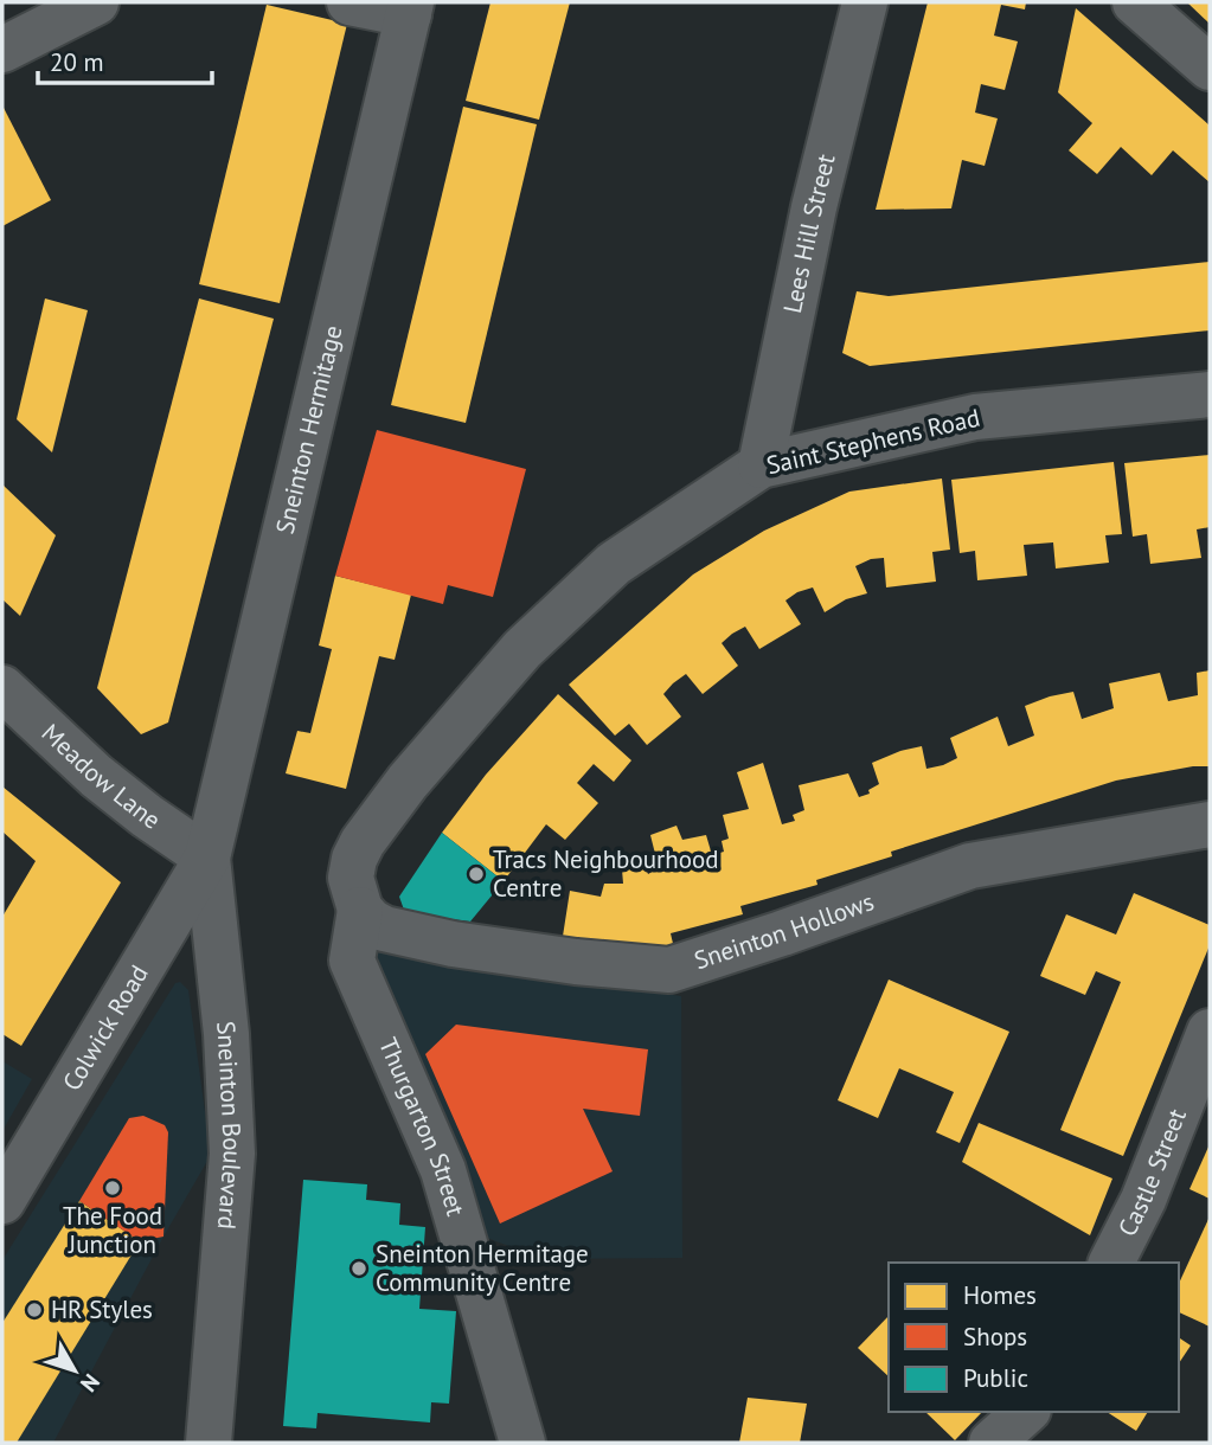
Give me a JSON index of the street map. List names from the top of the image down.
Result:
{
  "streets": {
    "street": [
      "Lees Hill Street",
      "Sneinton Hermitage",
      "Saint Stephens Road",
      "Meadow Lane",
      "Sneinton Hollows",
      "Colwick Road",
      "Sneinton Boulevard",
      "Thurgarton Street",
      "Castle Street"
    ]
  },
  "crossings": [
    ["Lees Hill Street", "Saint Stephens Road"],
    ["Sneinton Hermitage", "Meadow Lane"],
    ["Sneinton Hermitage", "Colwick Road"],
    ["Sneinton Hermitage", "Sneinton Boulevard"],
    ["Saint Stephens Road", "Sneinton Hollows"],
    ["Saint Stephens Road", "Thurgarton Street"],
    ["Meadow Lane", "Colwick Road"],
    ["Meadow Lane", "Sneinton Boulevard"],
    ["Sneinton Hollows", "Thurgarton Street"],
    ["Colwick Road", "Sneinton Boulevard"]
  ],
  "places": [
    "Tracs Neighbourhood Centre",
    "The Food Junction",
    "Sneinton Hermitage Community Centre",
    "HR Styles"
  ],
  "legend": ["Homes", "Shops", "Public"],
  "scale_bar": "20 m",
  "north": "bottom right"
}
